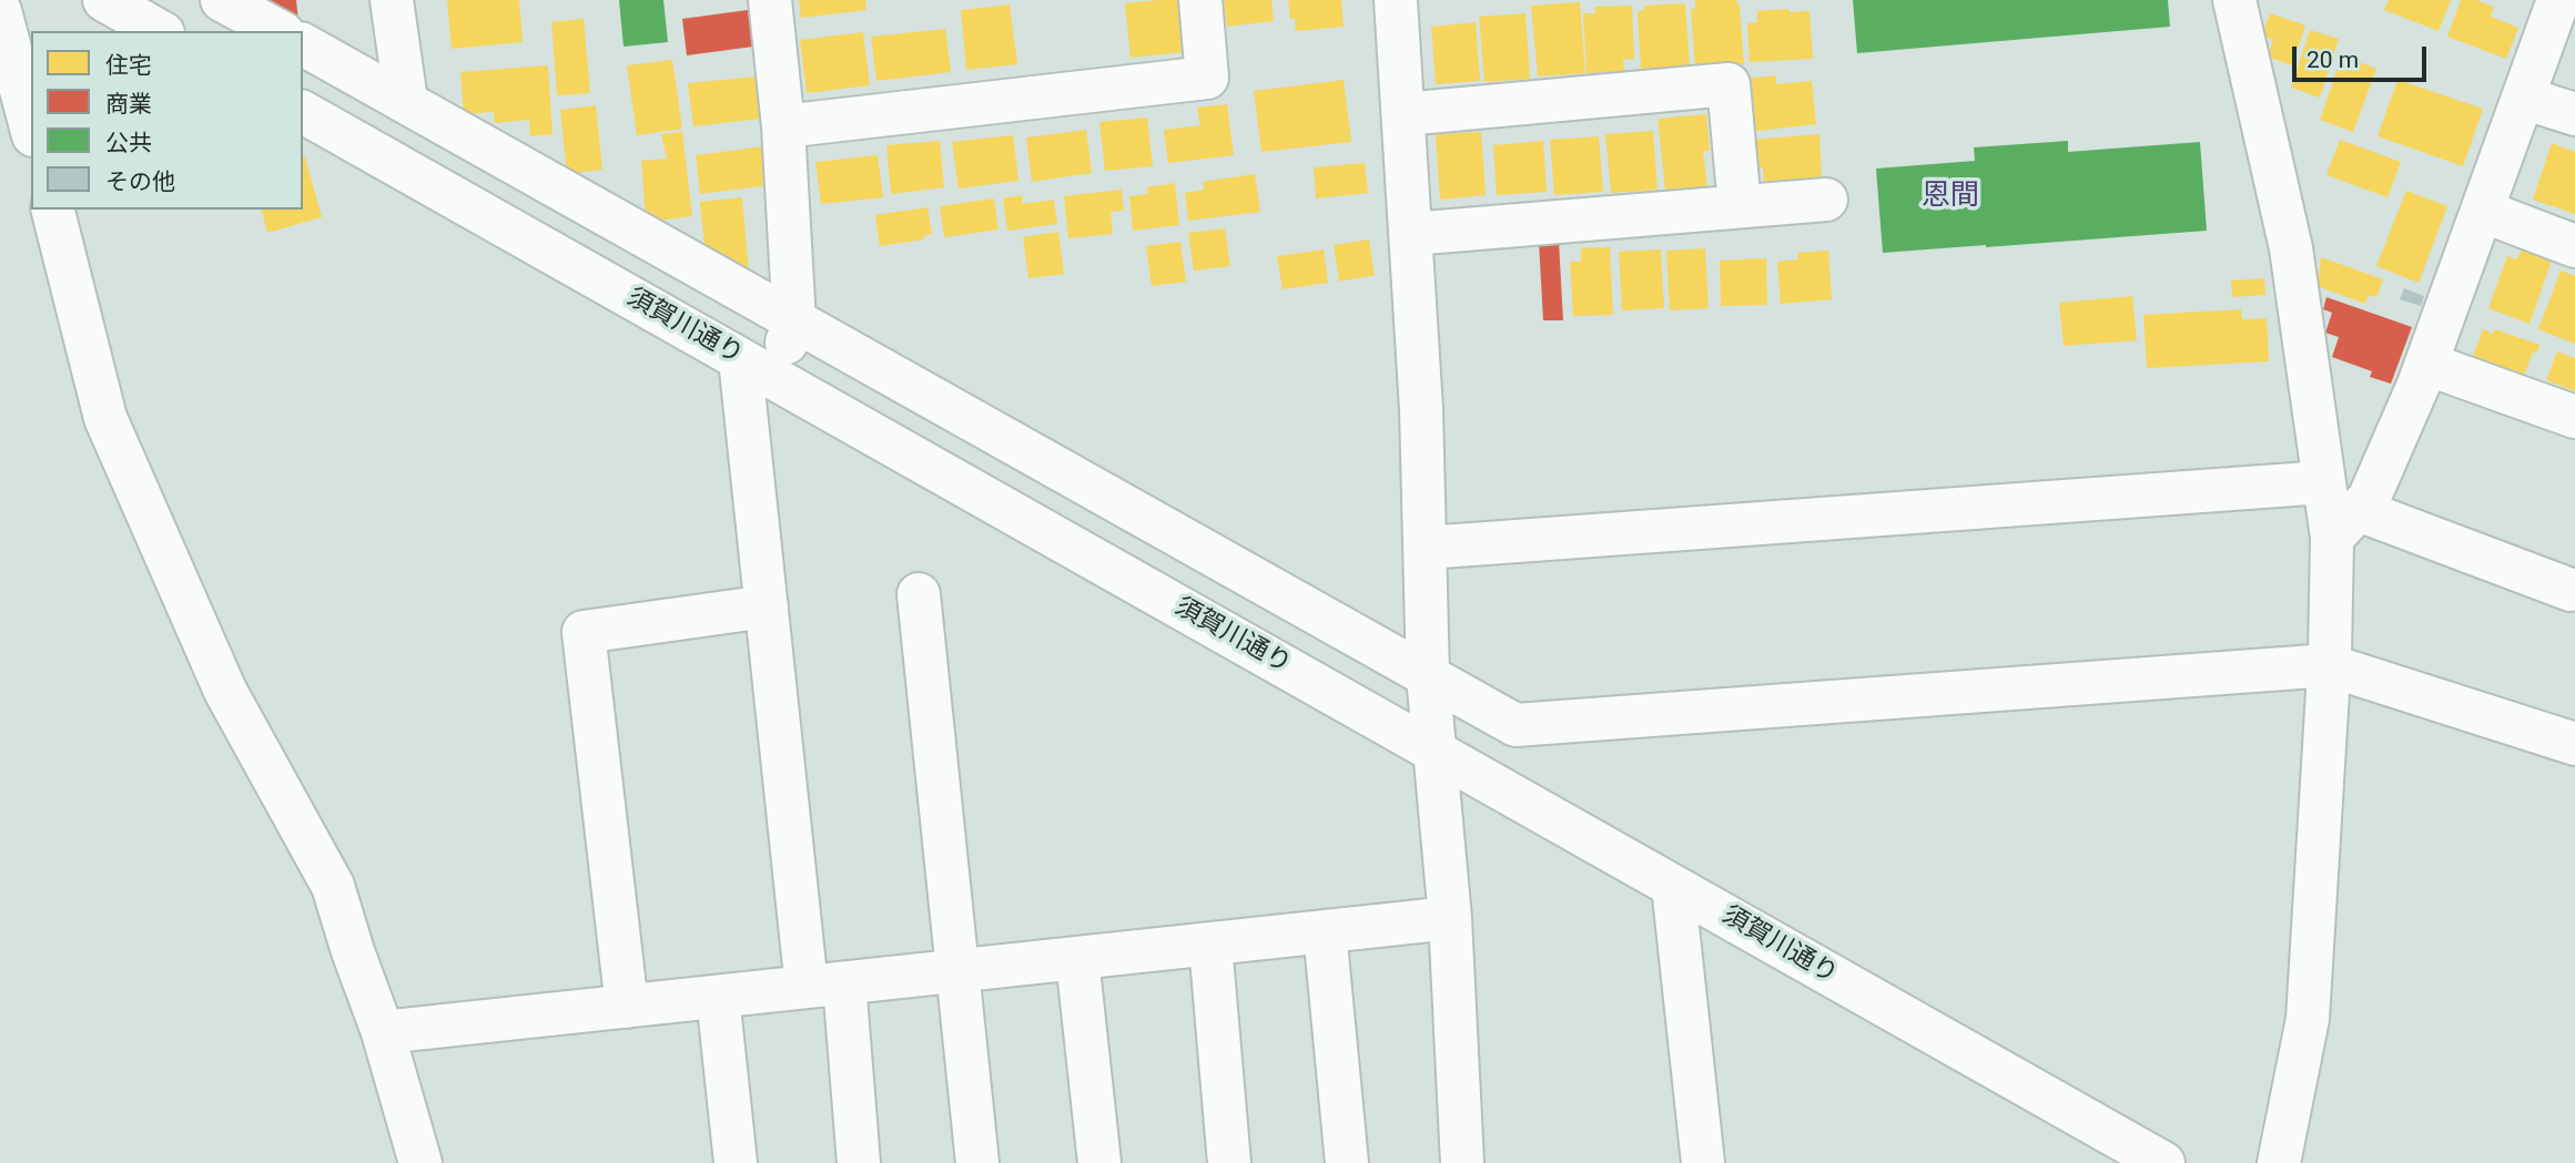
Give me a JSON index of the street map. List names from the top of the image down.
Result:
{
  "streets": {
    "street": ["須賀川通り"]
  },
  "districts": ["恩間"],
  "legend": [
    "住宅",
    "商業",
    "公共",
    "その他"
  ],
  "scale_bar": "20 m"
}
